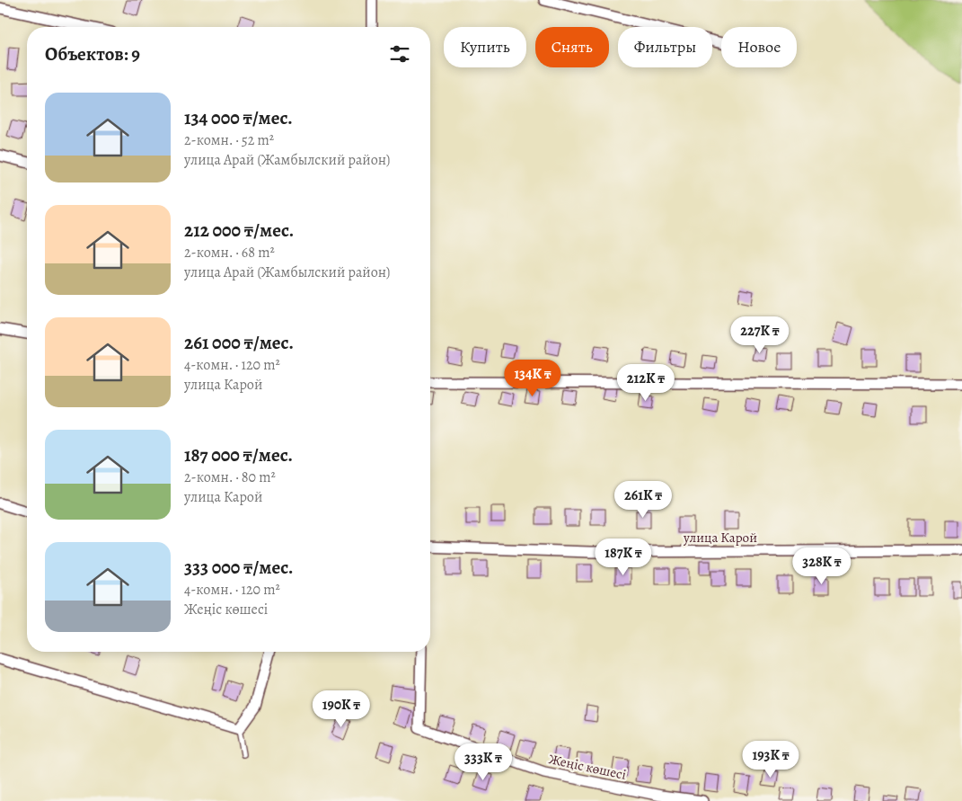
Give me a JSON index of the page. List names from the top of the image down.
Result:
{
  "streets": {
    "street": ["улица Карой", "Жеңіс көшесі"]
  },
  "page": {
    "chip": [
      "Купить",
      "Снять",
      "Фильтры",
      "Новое"
    ],
    "heading": "Объектов: 9",
    "list": [
      {
        "name": "134 000 ₸/мес.",
        "note": "2-комн. · 52 m² · улица Арай (Жамбылский район)"
      },
      {
        "name": "212 000 ₸/мес.",
        "note": "2-комн. · 68 m² · улица Арай (Жамбылский район)"
      },
      {
        "name": "261 000 ₸/мес.",
        "note": "4-комн. · 120 m² · улица Карой"
      },
      {
        "name": "187 000 ₸/мес.",
        "note": "2-комн. · 80 m² · улица Карой"
      },
      {
        "name": "333 000 ₸/мес.",
        "note": "4-комн. · 120 m² · Жеңіс көшесі"
      }
    ],
    "price": [
      "227K ₸",
      "134K ₸",
      "212K ₸",
      "261K ₸",
      "187K ₸",
      "328K ₸",
      "190K ₸",
      "193K ₸",
      "333K ₸"
    ]
  }
}
